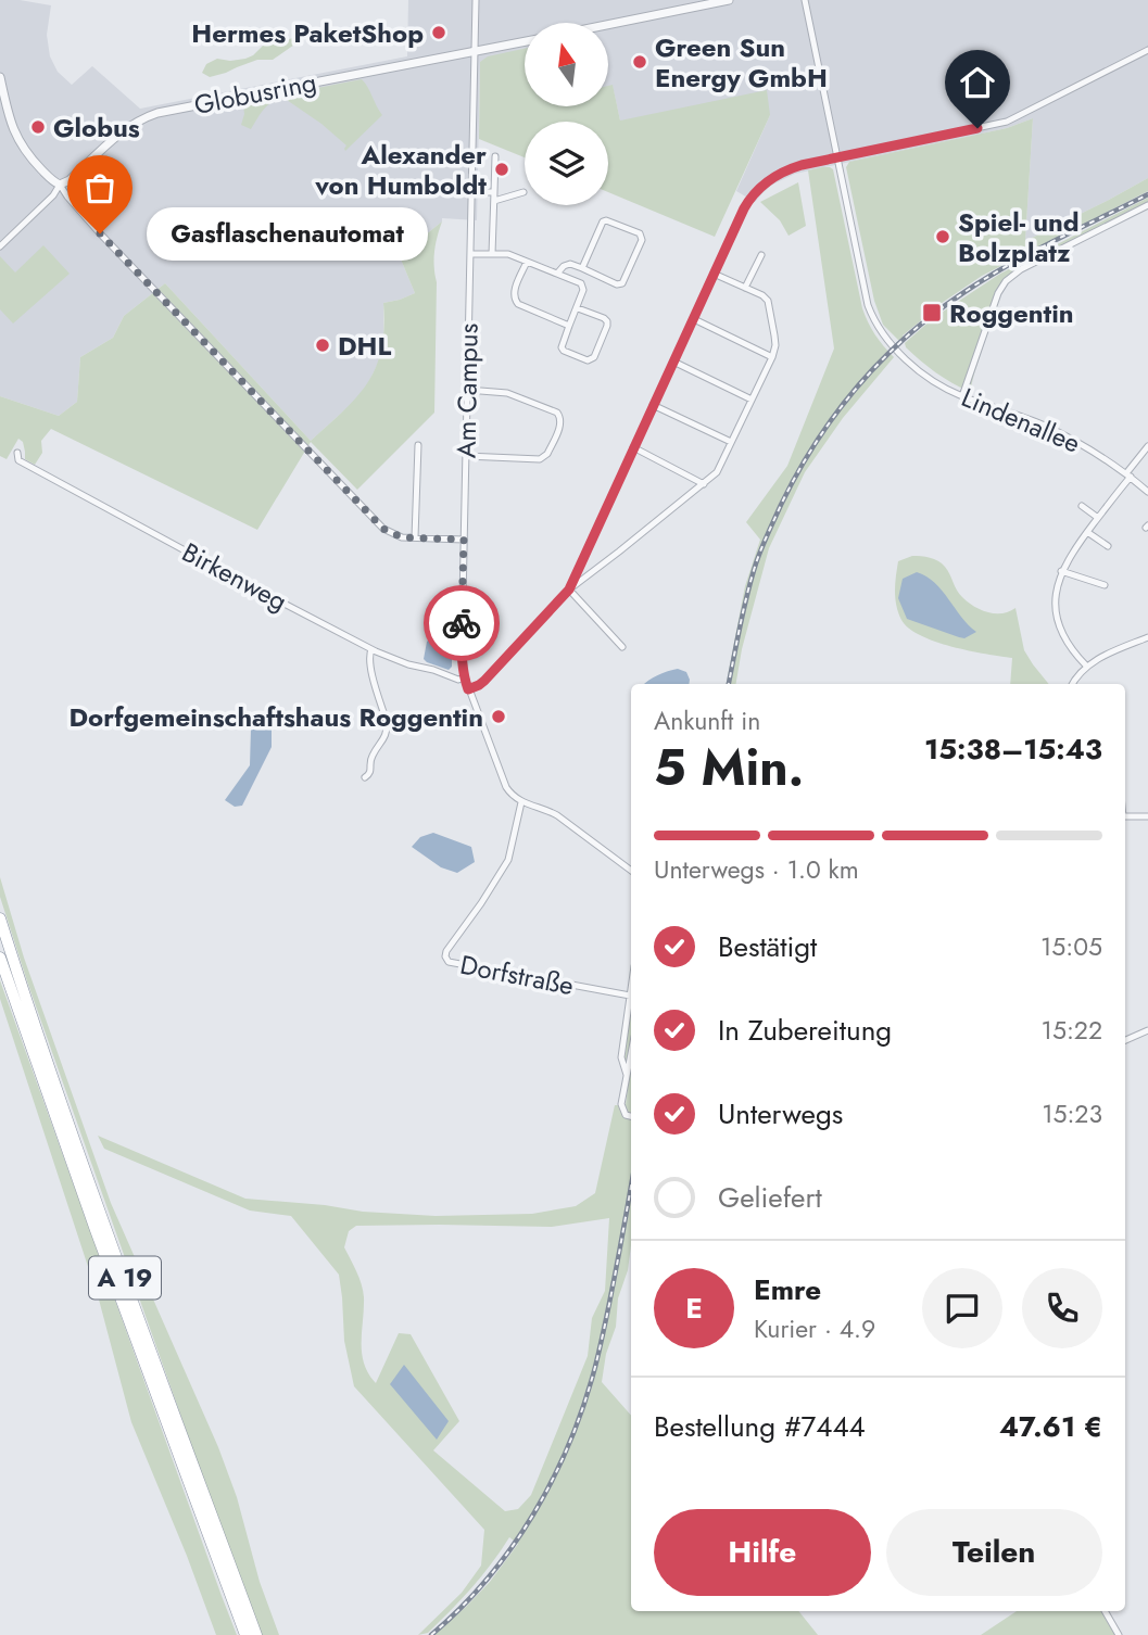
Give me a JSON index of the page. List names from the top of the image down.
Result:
{
  "streets": {
    "highway": ["A 19"],
    "street": [
      "Globusring",
      "Am Campus",
      "Lindenallee",
      "Birkenweg",
      "Dorfstraße"
    ]
  },
  "crossings": [
    ["Globusring", "Am Campus"]
  ],
  "places": {
    "other": [
      "Hermes PaketShop",
      "Green Sun Energy GmbH",
      "Globus",
      "Alexander von Humboldt",
      "Gasflaschenautomat",
      "Spiel- und Bolzplatz",
      "DHL",
      "Dorfgemeinschaftshaus Roggentin"
    ],
    "transit": ["Roggentin"]
  },
  "north": "top",
  "page": {
    "bubble": "Gasflaschenautomat",
    "heading": ["5 Min.", "Ankunft in", "15:38–15:43"],
    "panel": [
      "Emre",
      "Kurier · 4.9",
      "Bestellung #7444",
      "47.61 €"
    ],
    "bar": "Unterwegs · 1.0 km",
    "list": [
      ["Bestätigt", "15:05"],
      ["In Zubereitung", "15:22"],
      ["Unterwegs", "15:23"],
      "Geliefert"
    ],
    "round": "E",
    "buttons": ["Hilfe", "Teilen"]
  }
}
